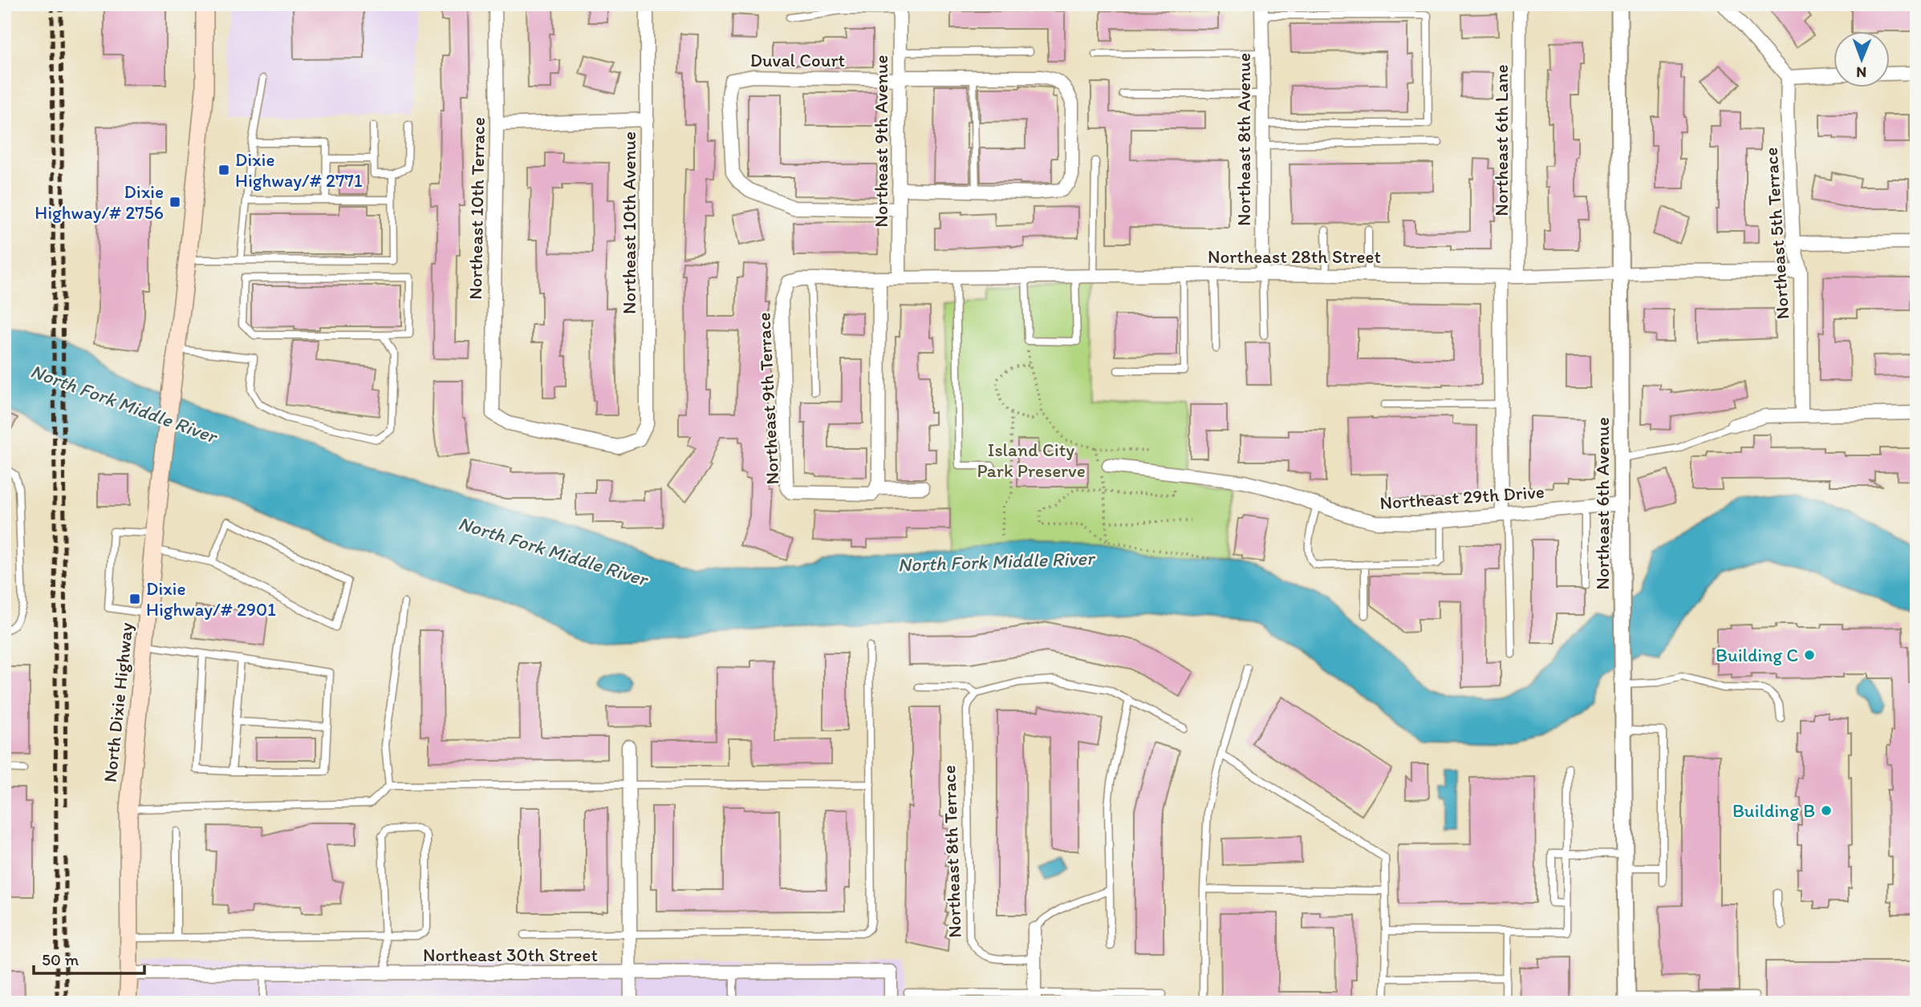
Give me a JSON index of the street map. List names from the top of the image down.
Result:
{
  "streets": {
    "main road": ["North Dixie Highway"],
    "street": [
      "Duval Court",
      "Northeast 8th Avenue",
      "Northeast 6th Lane",
      "Northeast 9th Avenue",
      "Northeast 10th Terrace",
      "Northeast 10th Avenue",
      "Northeast 5th Terrace",
      "Northeast 28th Street",
      "Northeast 9th Terrace",
      "Northeast 29th Drive",
      "Northeast 6th Avenue",
      "Northeast 30th Street"
    ],
    "lane": ["Northeast 8th Terrace"]
  },
  "crossings": [
    ["Duval Court", "Northeast 9th Avenue"],
    ["Northeast 8th Avenue", "Northeast 28th Street"],
    ["Northeast 6th Lane", "Northeast 28th Street"],
    ["Northeast 9th Avenue", "Northeast 28th Street"],
    ["Northeast 10th Terrace", "Northeast 10th Avenue"],
    ["Northeast 5th Terrace", "Northeast 28th Street"],
    ["Northeast 28th Street", "Northeast 9th Terrace"],
    ["Northeast 28th Street", "Northeast 6th Avenue"],
    ["Northeast 29th Drive", "Northeast 6th Avenue"],
    ["North Dixie Highway", "Northeast 30th Street"]
  ],
  "water": ["North Fork Middle River"],
  "parks": ["Island City Park Preserve"],
  "places": {
    "transit": ["Dixie Highway/# 2771", "Dixie Highway/# 2756", "Dixie Highway/# 2901"],
    "other": ["Building C", "Building B"]
  },
  "scale_bar": "50 m",
  "north": "bottom"
}
